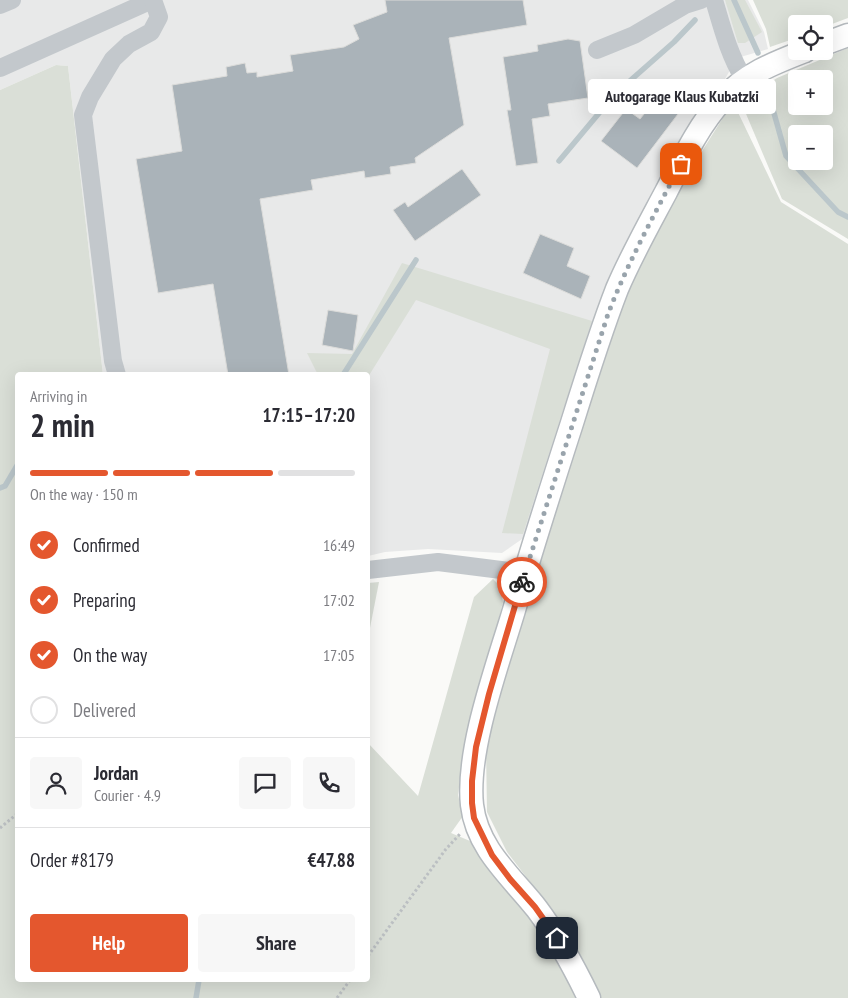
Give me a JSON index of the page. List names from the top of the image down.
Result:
{
  "places": ["Autogarage Klaus Kubatzki"],
  "page": {
    "map_buttons": ["+", "−"],
    "bubble": "Autogarage Klaus Kubatzki",
    "heading": ["2 min", "Arriving in", "17:15–17:20"],
    "panel": [
      "Jordan",
      "Courier · 4.9",
      "Order #8179",
      "€47.88"
    ],
    "bar": "On the way · 150 m",
    "list": [
      ["Confirmed", "16:49"],
      ["Preparing", "17:02"],
      ["On the way", "17:05"],
      "Delivered"
    ],
    "buttons": ["Help", "Share"]
  }
}
